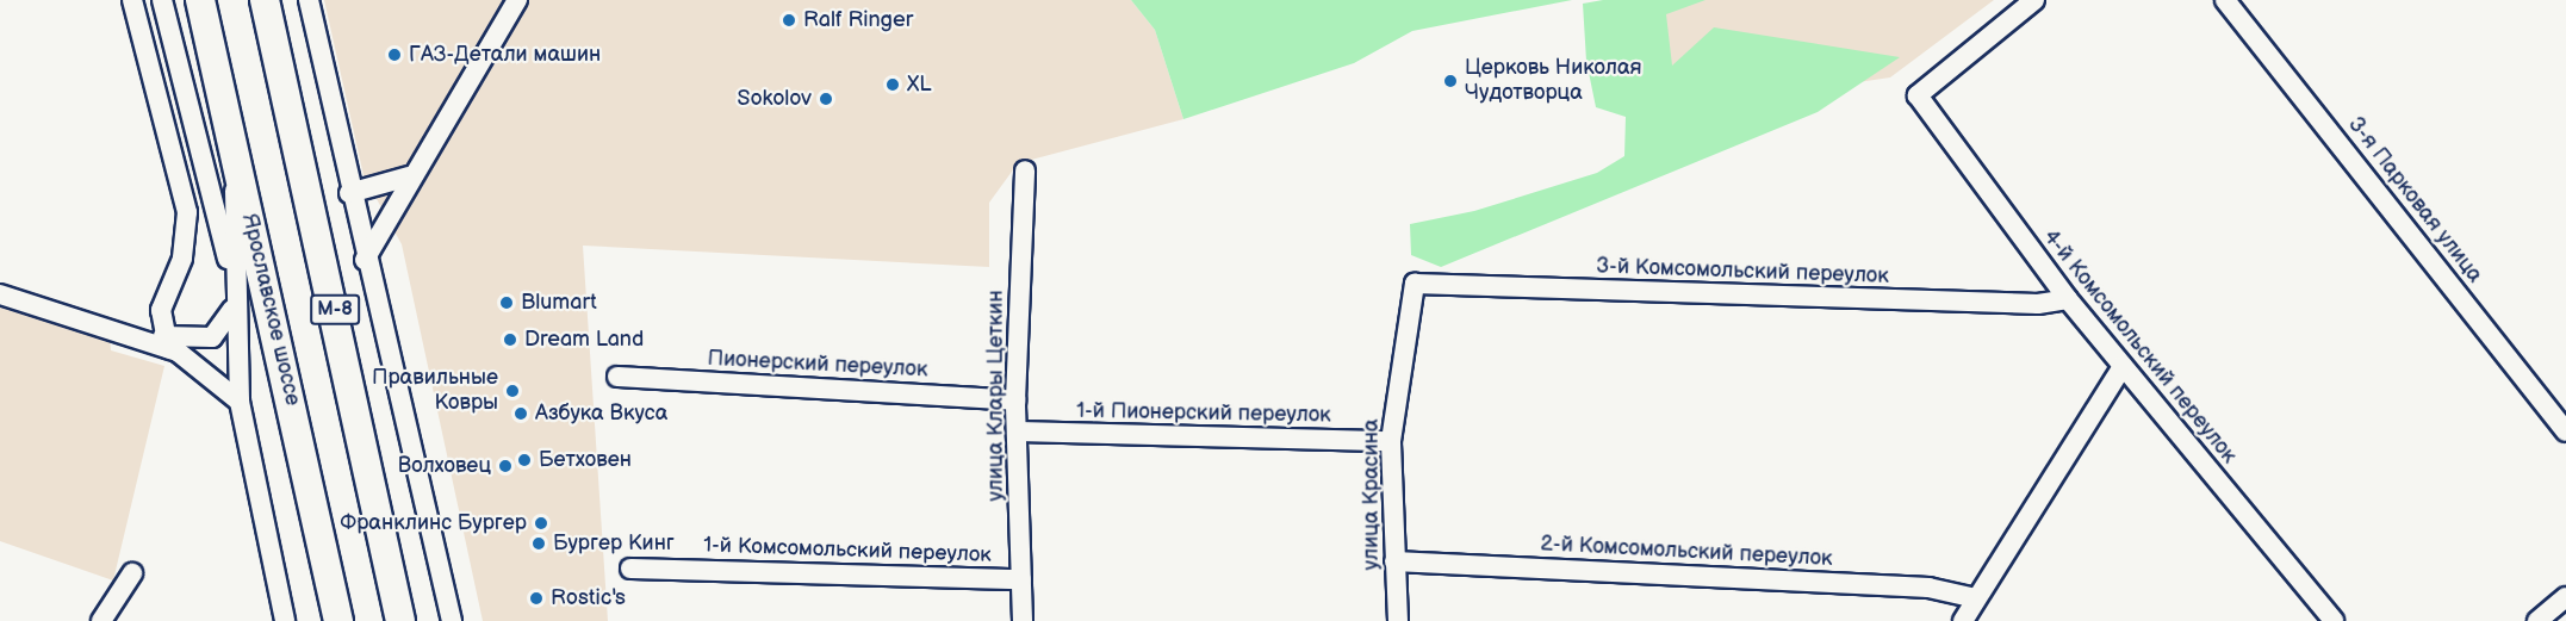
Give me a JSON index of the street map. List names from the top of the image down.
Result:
{
  "streets": {
    "highway": ["Ярославское шоссе", "М-8"],
    "street": [
      "3-я Парковая улица",
      "3-й Комсомольский переулок",
      "4-й Комсомольский переулок",
      "Пионерский переулок",
      "улица Клары Цеткин",
      "1-й Пионерский переулок",
      "улица Красина",
      "1-й Комсомольский переулок",
      "2-й Комсомольский переулок"
    ]
  },
  "crossings": [
    ["3-й Комсомольский переулок", "4-й Комсомольский переулок"],
    ["3-й Комсомольский переулок", "улица Красина"],
    ["Пионерский переулок", "улица Клары Цеткин"],
    ["улица Клары Цеткин", "1-й Пионерский переулок"],
    ["улица Клары Цеткин", "1-й Комсомольский переулок"],
    ["1-й Пионерский переулок", "улица Красина"],
    ["улица Красина", "2-й Комсомольский переулок"]
  ],
  "places": [
    "Ralf Ringer",
    "ГАЗ-Детали машин",
    "Церковь Николая Чудотворца",
    "XL",
    "Sokolov",
    "Blumart",
    "Dream Land",
    "Правильные Ковры",
    "Азбука Вкуса",
    "Бетховен",
    "Волховец",
    "Франклинс Бургер",
    "Бургер Кинг",
    "Rostic's"
  ]
}
